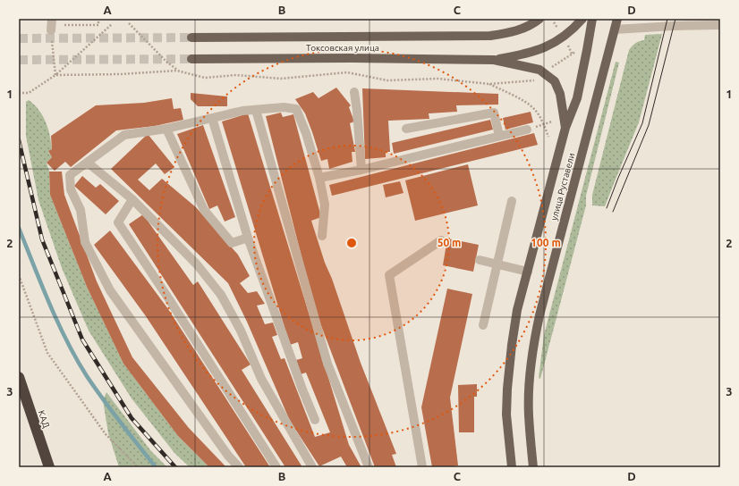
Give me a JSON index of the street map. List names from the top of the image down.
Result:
{
  "streets": {
    "highway": ["КАД"],
    "main road": ["Токсовская улица", "улица Руставели"]
  },
  "crossings": [
    ["Токсовская улица", "улица Руставели"]
  ],
  "grid": {
    "columns": [
      "A",
      "B",
      "C",
      "D"
    ],
    "rows": ["1", "2", "3"]
  },
  "rings": ["50 m", "100 m"]
}
